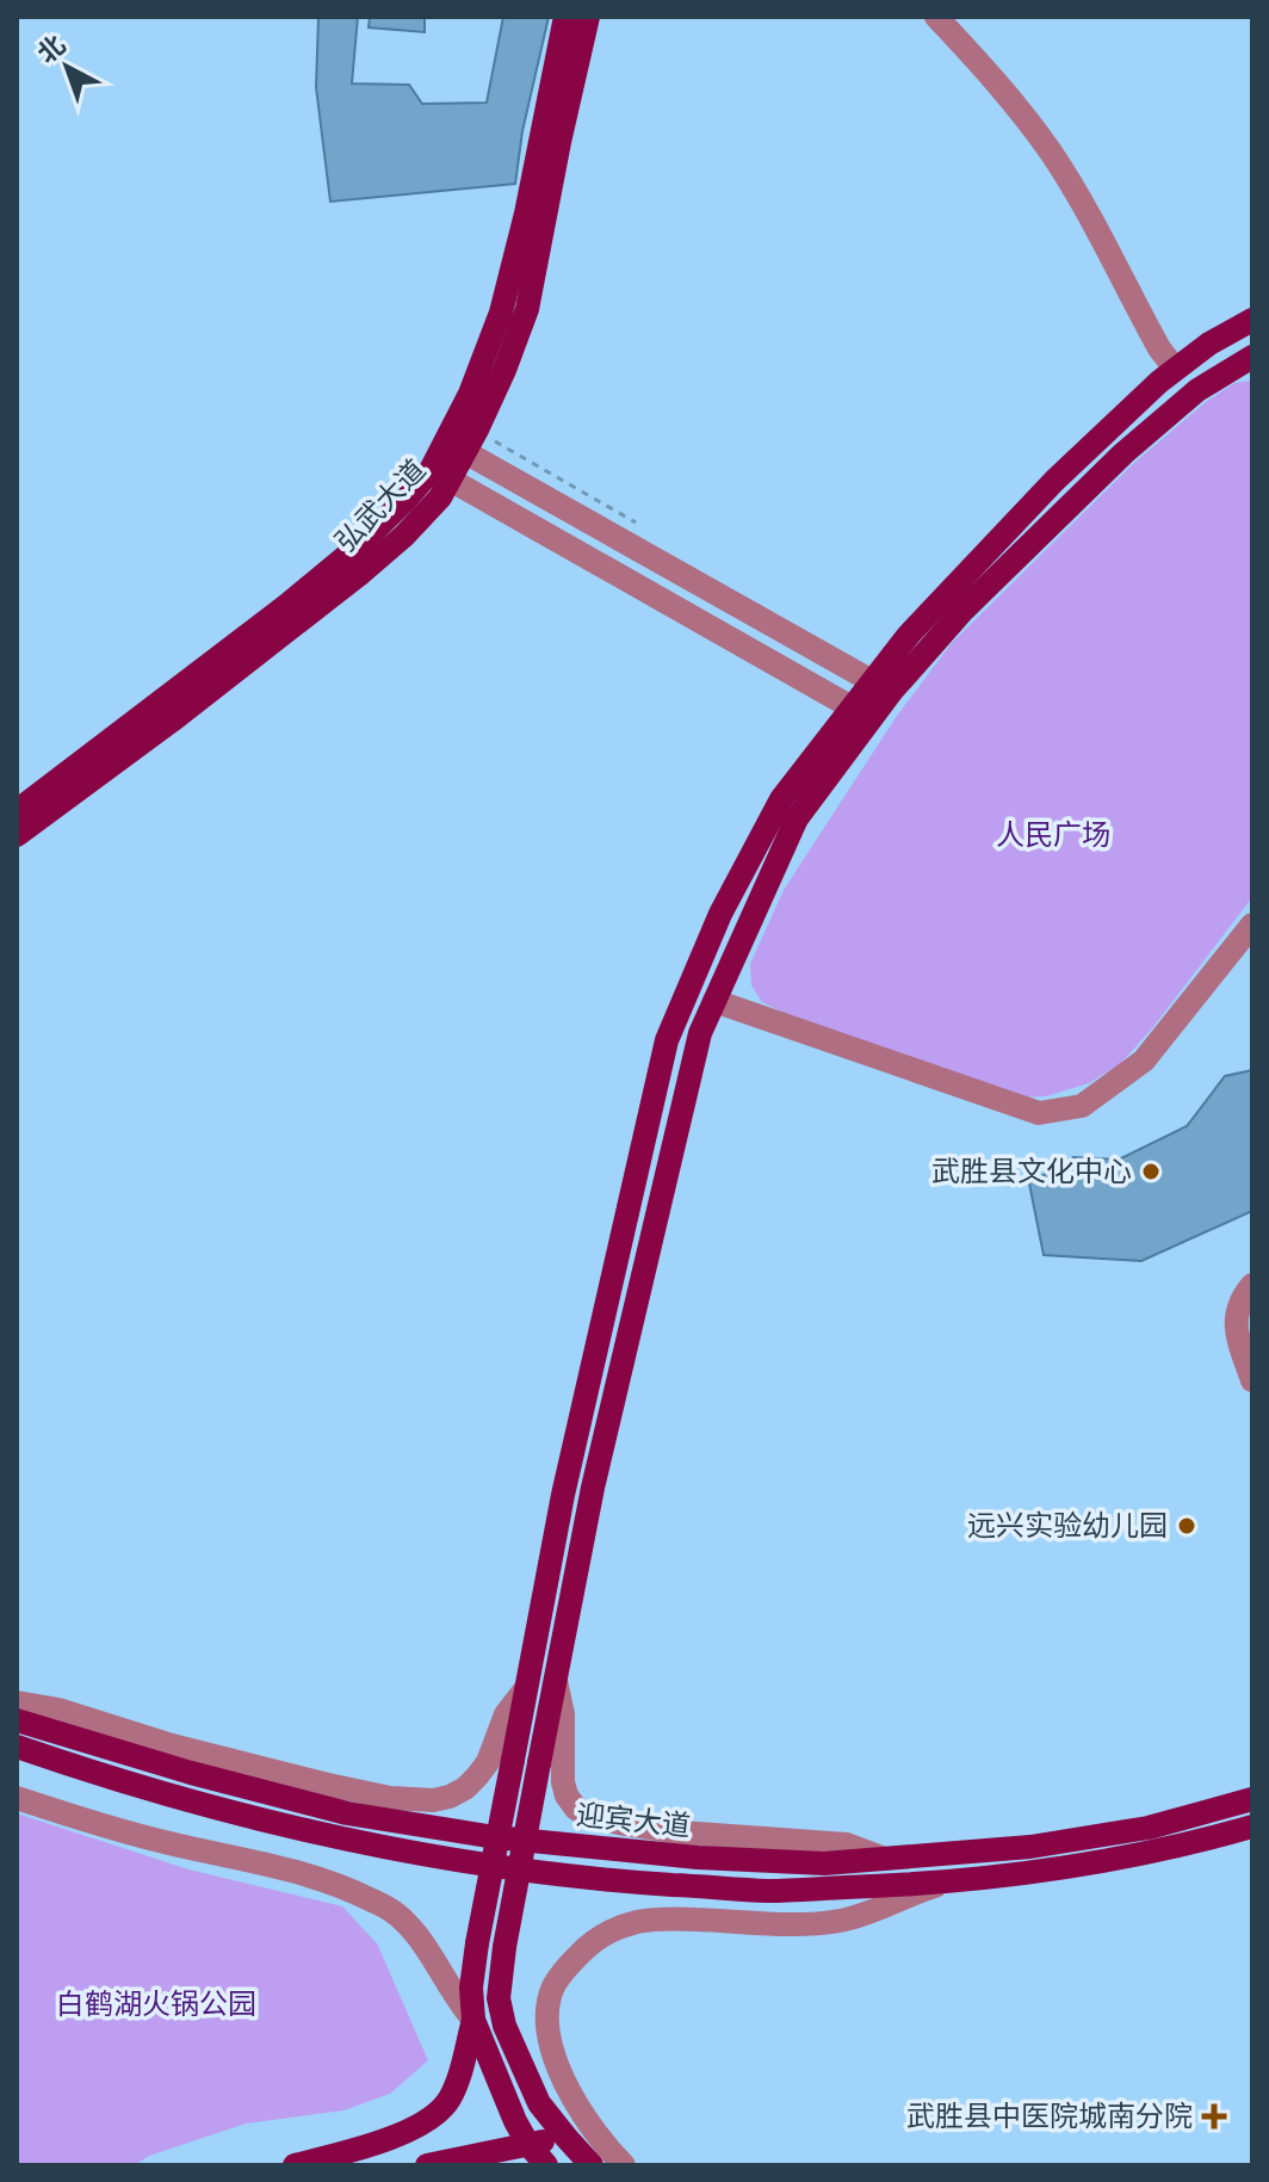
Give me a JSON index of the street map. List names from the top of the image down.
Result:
{
  "streets": {
    "main road": ["弘武大道", "迎宾大道"]
  },
  "parks": ["人民广场", "白鹤湖火锅公园"],
  "places": {
    "other": ["武胜县文化中心", "远兴实验幼儿园"],
    "health": ["武胜县中医院城南分院"]
  },
  "north": "top left"
}
